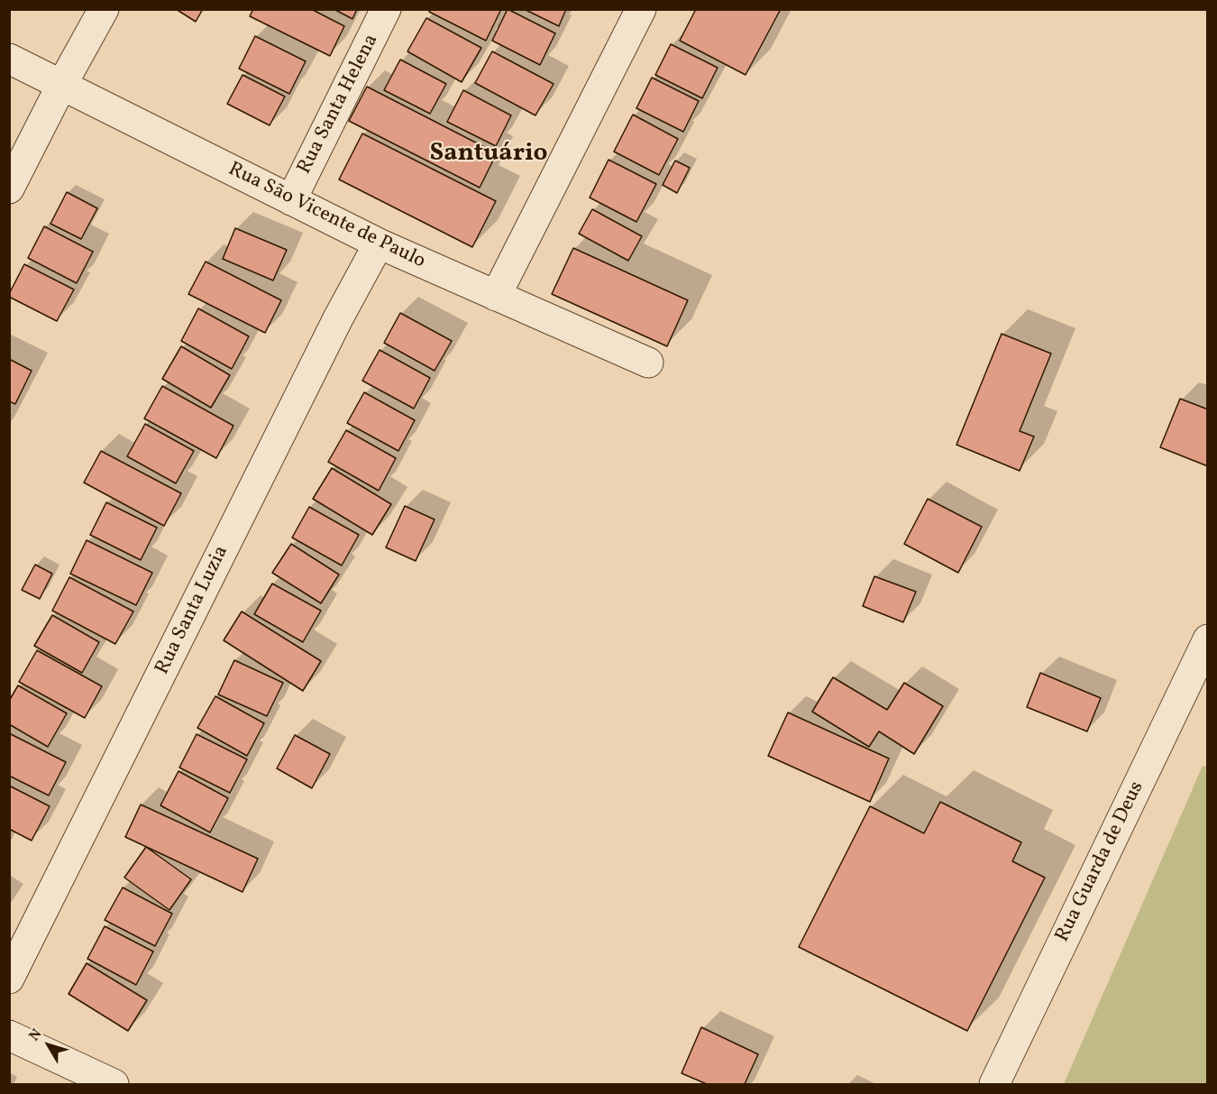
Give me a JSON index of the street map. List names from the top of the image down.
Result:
{
  "streets": {
    "street": [
      "Rua Santa Helena",
      "Rua São Vicente de Paulo",
      "Rua Santa Luzia",
      "Rua Guarda de Deus"
    ]
  },
  "crossings": [
    ["Rua Santa Helena", "Rua São Vicente de Paulo"],
    ["Rua São Vicente de Paulo", "Rua Santa Luzia"]
  ],
  "districts": ["Santuário"],
  "north": "top left"
}
